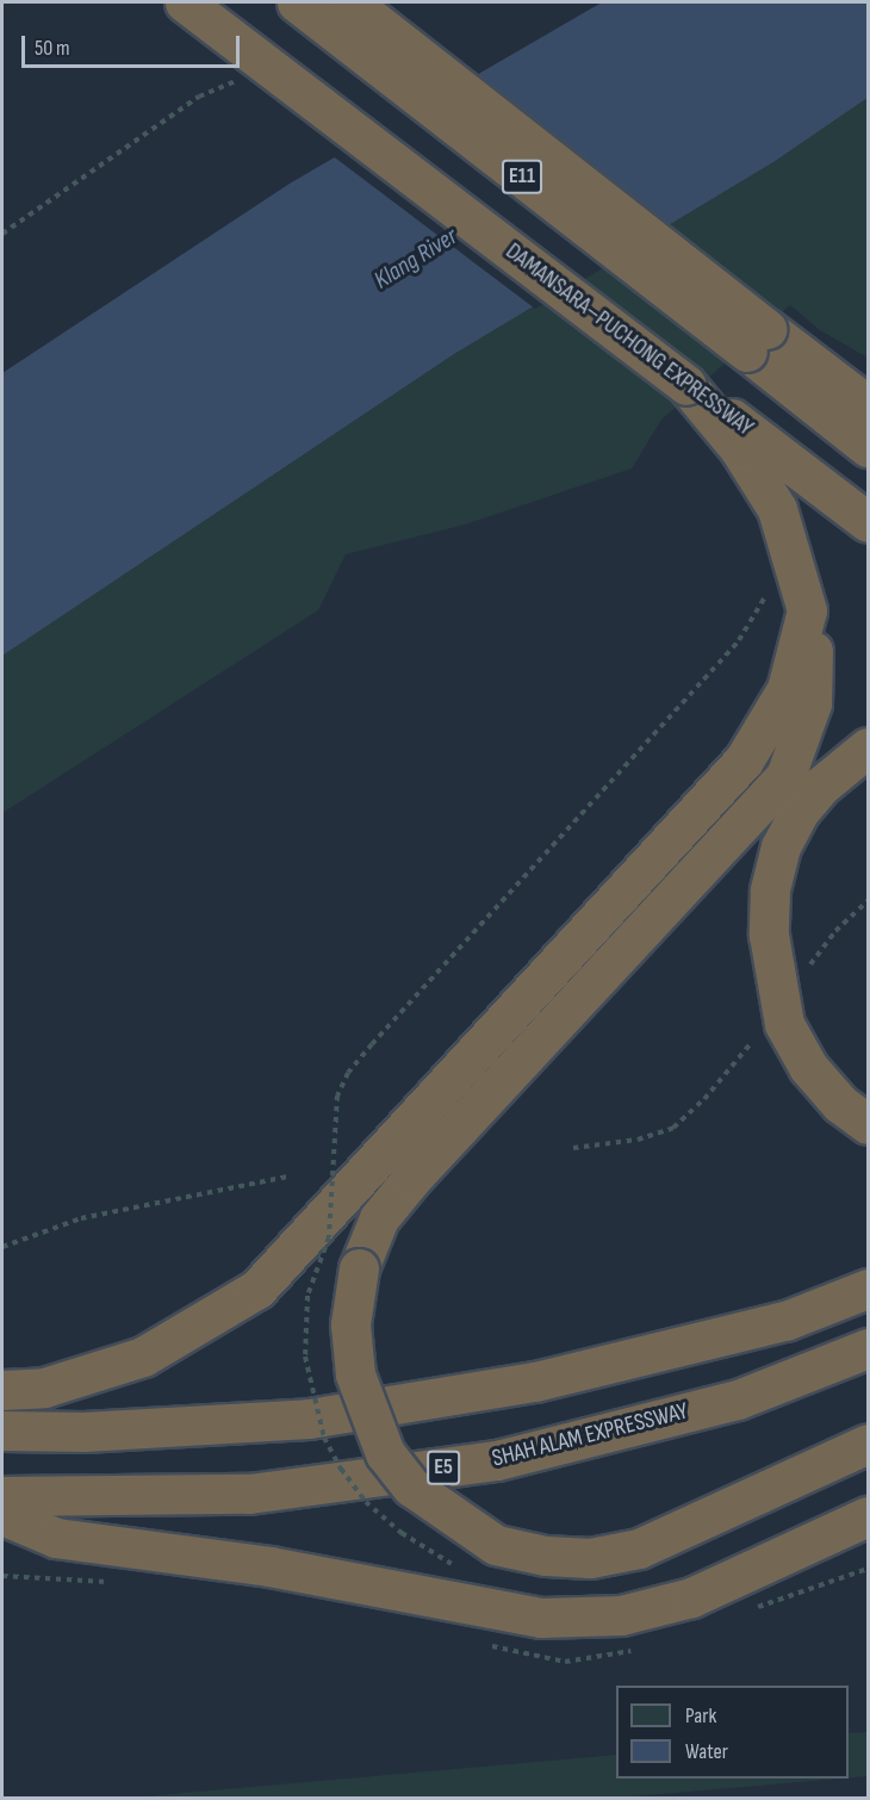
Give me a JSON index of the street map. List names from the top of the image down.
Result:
{
  "streets": {
    "highway": [
      "E11",
      "DAMANSARA–PUCHONG EXPRESSWAY",
      "SHAH ALAM EXPRESSWAY",
      "E5"
    ]
  },
  "water": ["Klang River"],
  "legend": ["Park", "Water"],
  "scale_bar": "50 m"
}
